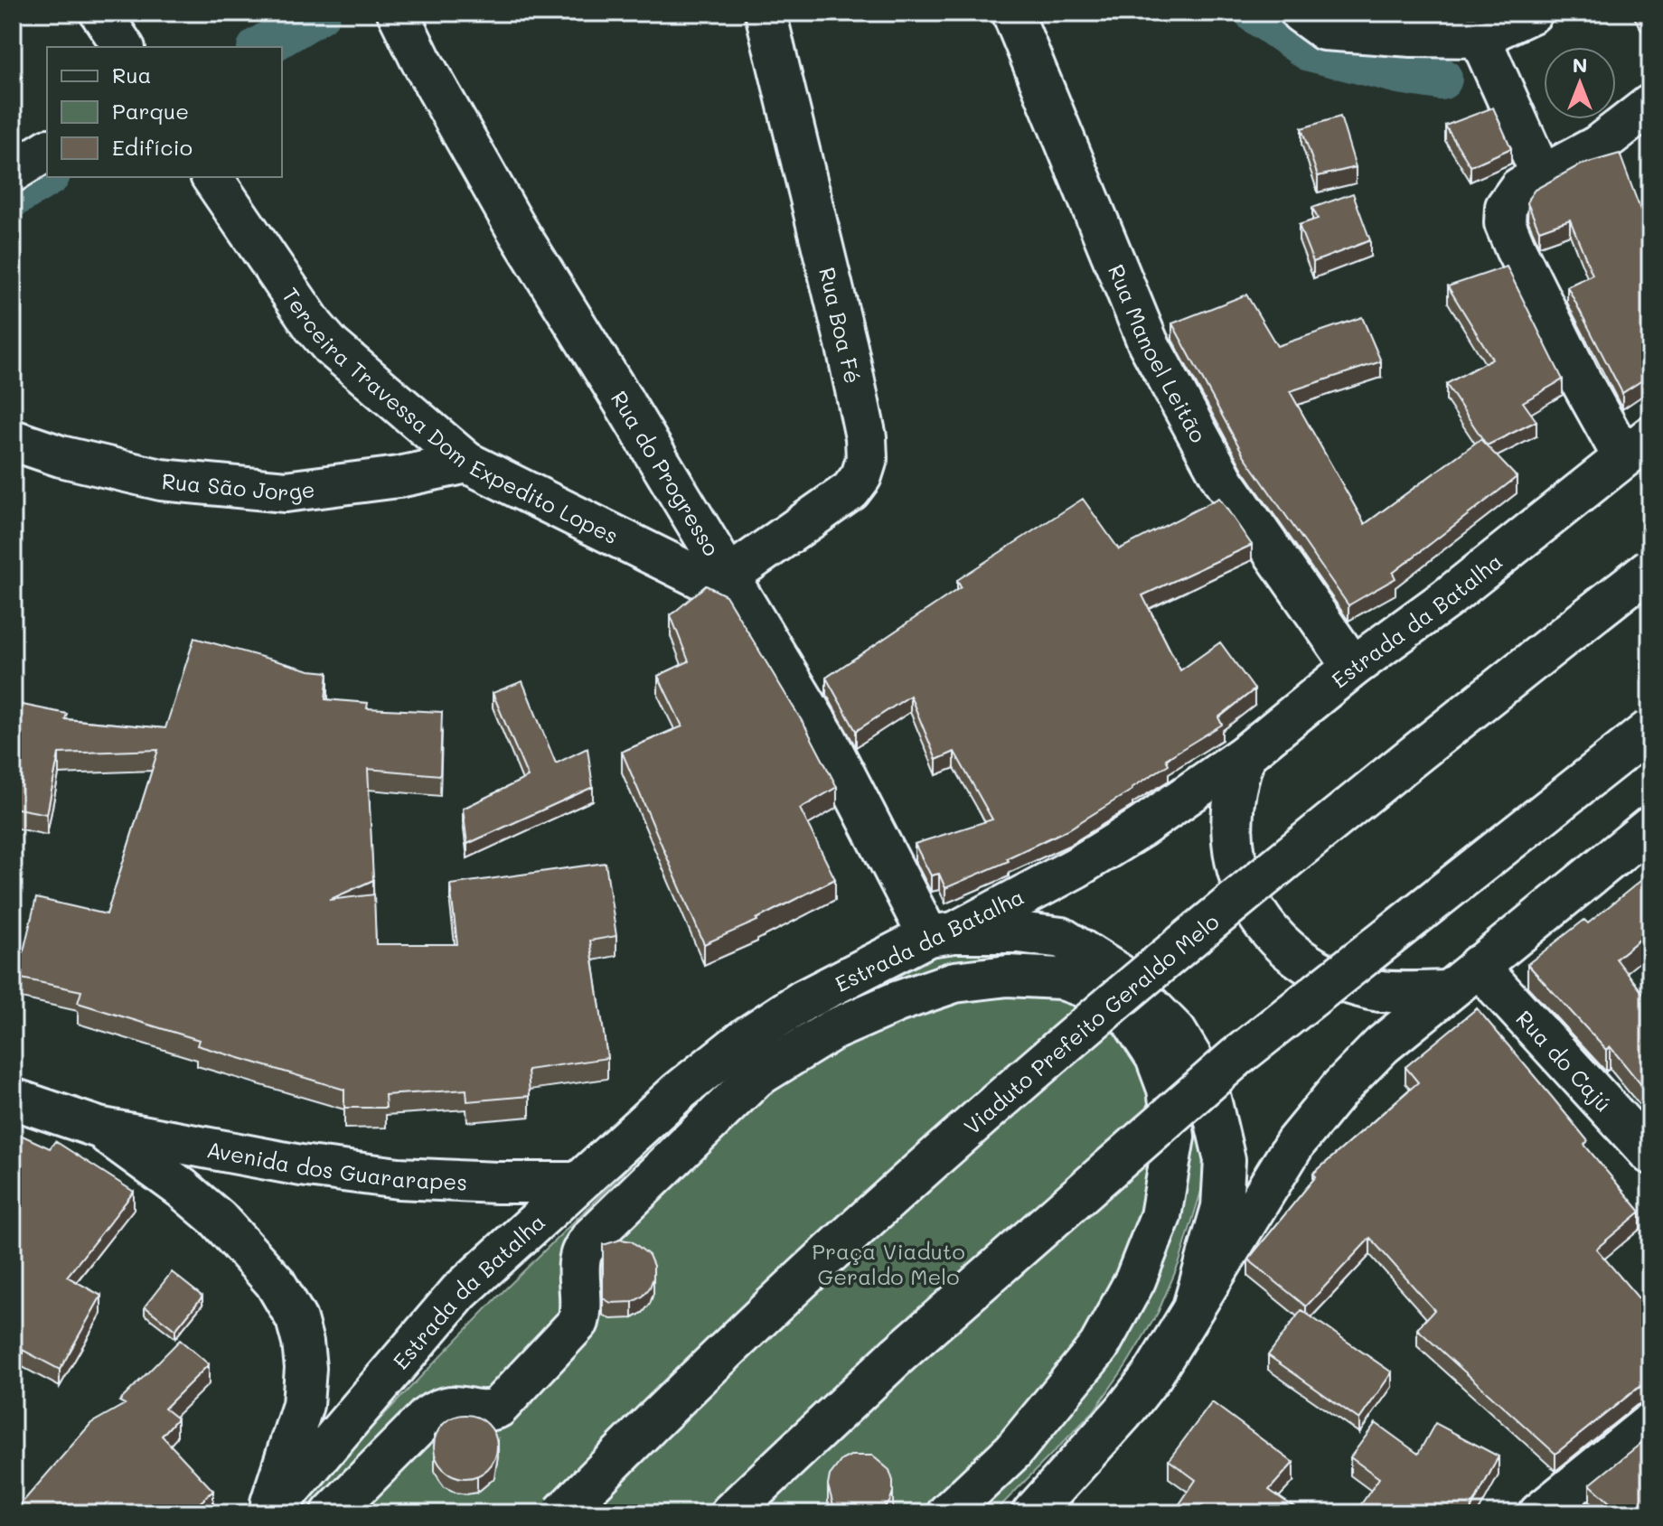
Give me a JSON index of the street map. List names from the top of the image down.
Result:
{
  "streets": {
    "main road": [
      "Rua Boa Fé",
      "Rua Manoel Leitão",
      "Terceira Travessa Dom Expedito Lopes",
      "Rua do Progresso",
      "Rua São Jorge",
      "Estrada da Batalha",
      "Viaduto Prefeito Geraldo Melo",
      "Rua do Cajú",
      "Avenida dos Guararapes"
    ]
  },
  "crossings": [
    ["Rua Boa Fé", "Terceira Travessa Dom Expedito Lopes"],
    ["Rua Boa Fé", "Rua do Progresso"],
    ["Rua Manoel Leitão", "Estrada da Batalha"],
    ["Terceira Travessa Dom Expedito Lopes", "Rua do Progresso"],
    ["Terceira Travessa Dom Expedito Lopes", "Rua São Jorge"],
    ["Rua do Progresso", "Estrada da Batalha"],
    ["Estrada da Batalha", "Avenida dos Guararapes"]
  ],
  "parks": ["Praça Viaduto Geraldo Melo"],
  "legend": ["Rua", "Parque", "Edifício"],
  "north": "top"
}
